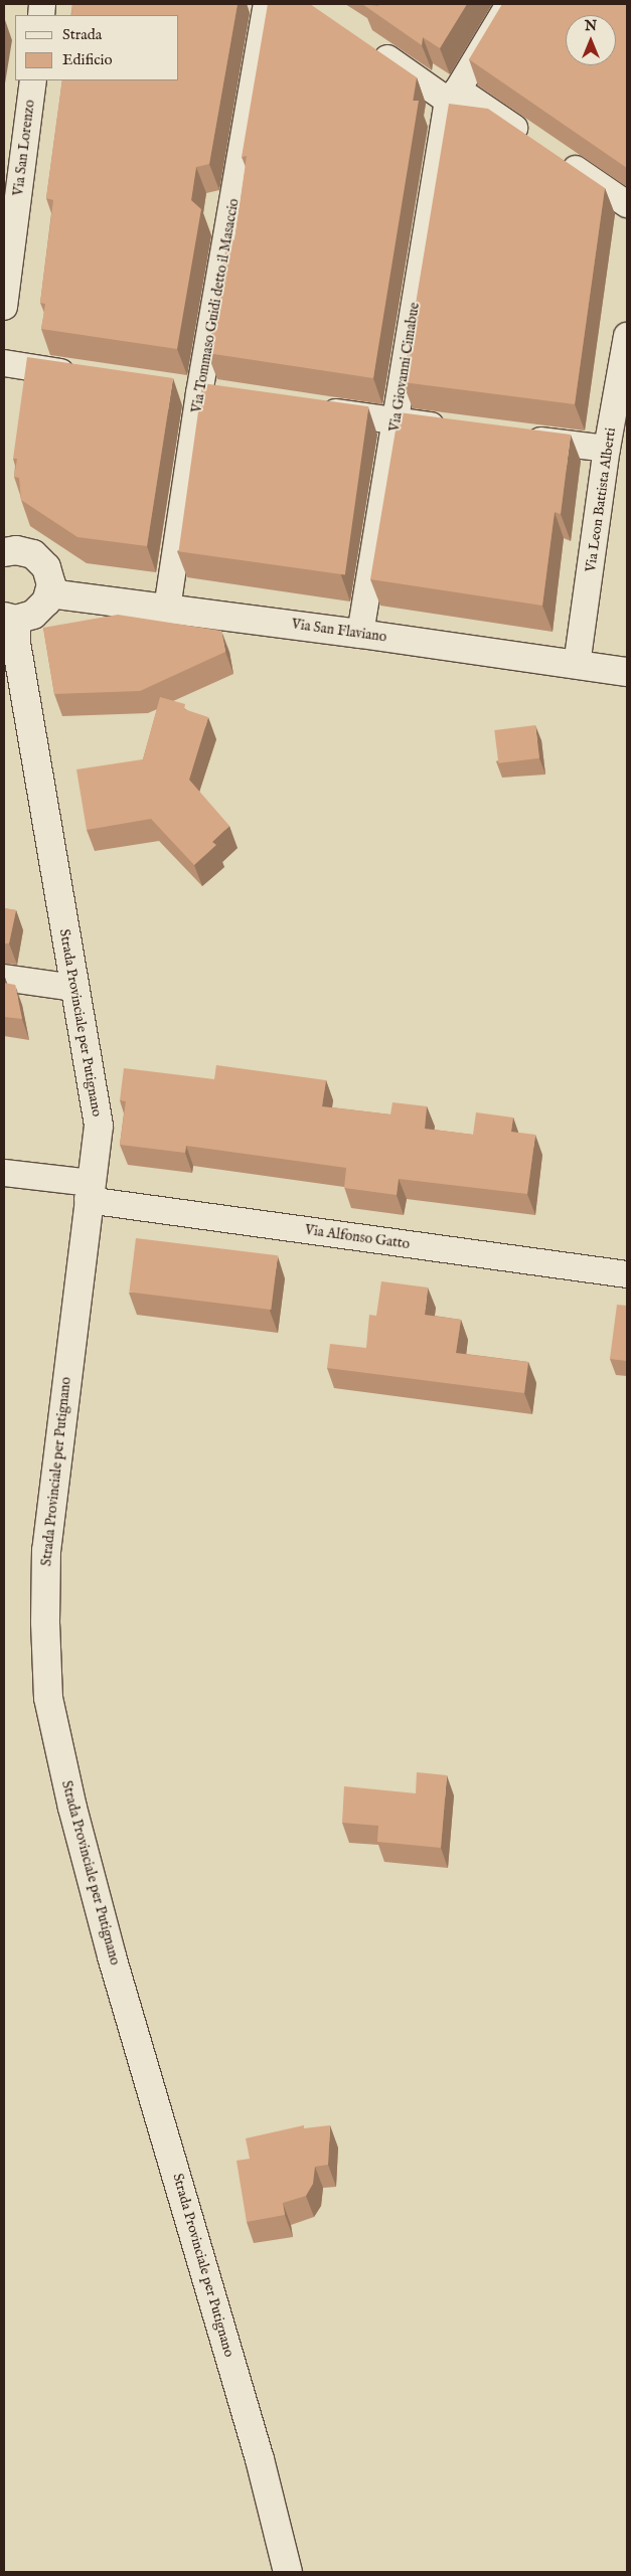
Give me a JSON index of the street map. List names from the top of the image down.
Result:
{
  "streets": {
    "street": [
      "Via San Lorenzo",
      "Via Tommaso Guidi detto il Masaccio",
      "Via Giovanni Cimabue",
      "Via Leon Battista Alberti",
      "Via San Flaviano",
      "Strada Provinciale per Putignano",
      "Via Alfonso Gatto"
    ]
  },
  "crossings": [
    ["Via Tommaso Guidi detto il Masaccio", "Via San Flaviano"],
    ["Via Giovanni Cimabue", "Via San Flaviano"],
    ["Via Leon Battista Alberti", "Via San Flaviano"],
    ["Strada Provinciale per Putignano", "Via Alfonso Gatto"]
  ],
  "legend": ["Strada", "Edificio"],
  "north": "top"
}
